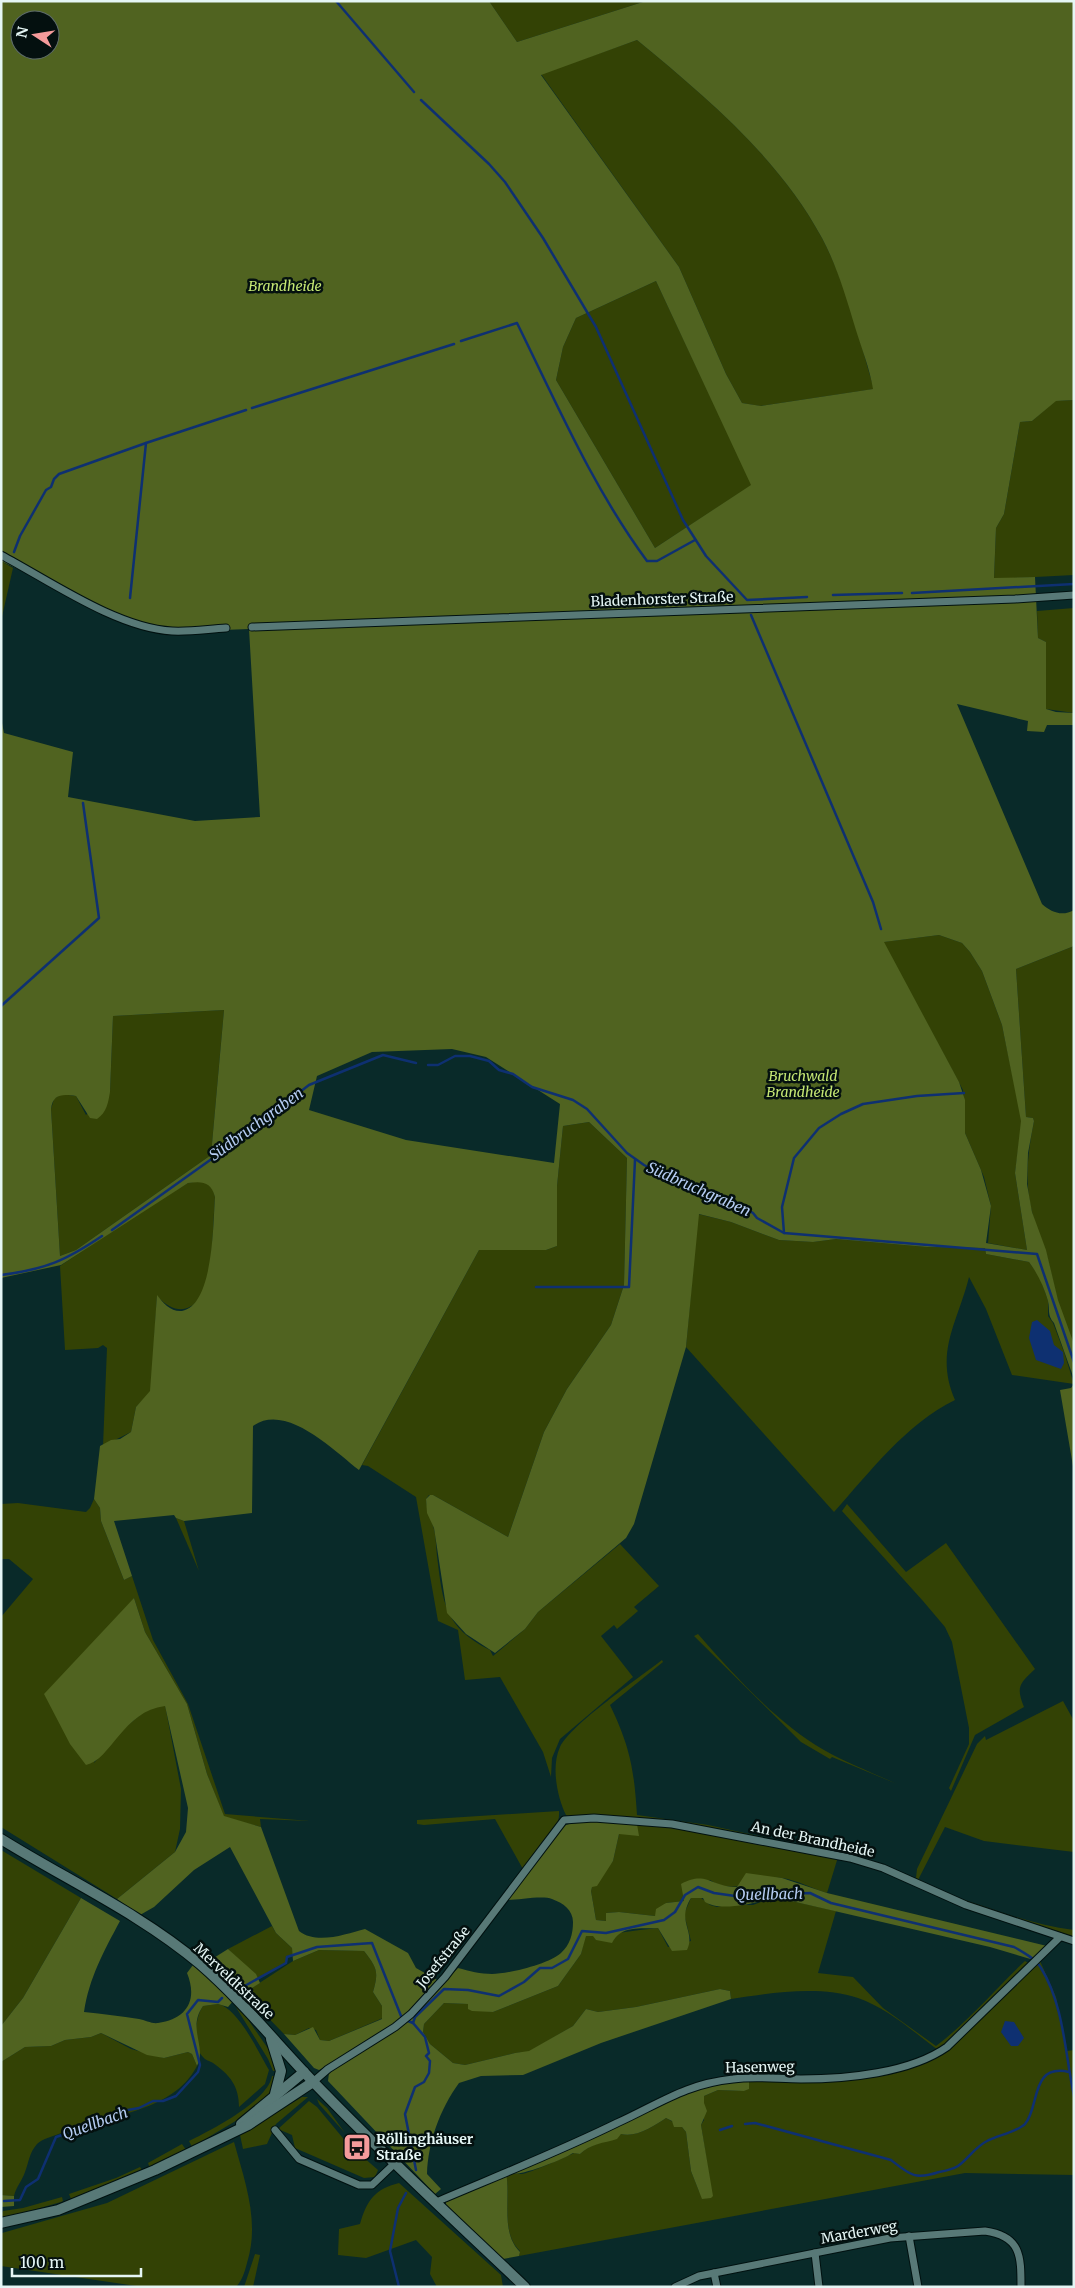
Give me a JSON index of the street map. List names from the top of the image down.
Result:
{
  "streets": {
    "main road": ["Merveldtstraße"],
    "street": [
      "Bladenhorster Straße",
      "An der Brandheide",
      "Josefstraße",
      "Hasenweg",
      "Marderweg"
    ]
  },
  "crossings": [
    ["An der Brandheide", "Josefstraße"],
    ["An der Brandheide", "Hasenweg"],
    ["Josefstraße", "Merveldtstraße"],
    ["Merveldtstraße", "Hasenweg"]
  ],
  "water": ["Südbruchgraben", "Quellbach"],
  "parks": ["Brandheide", "Bruchwald Brandheide"],
  "places": {
    "bus stop": ["Röllinghäuser Straße"]
  },
  "scale_bar": "100 m",
  "north": "left"
}
